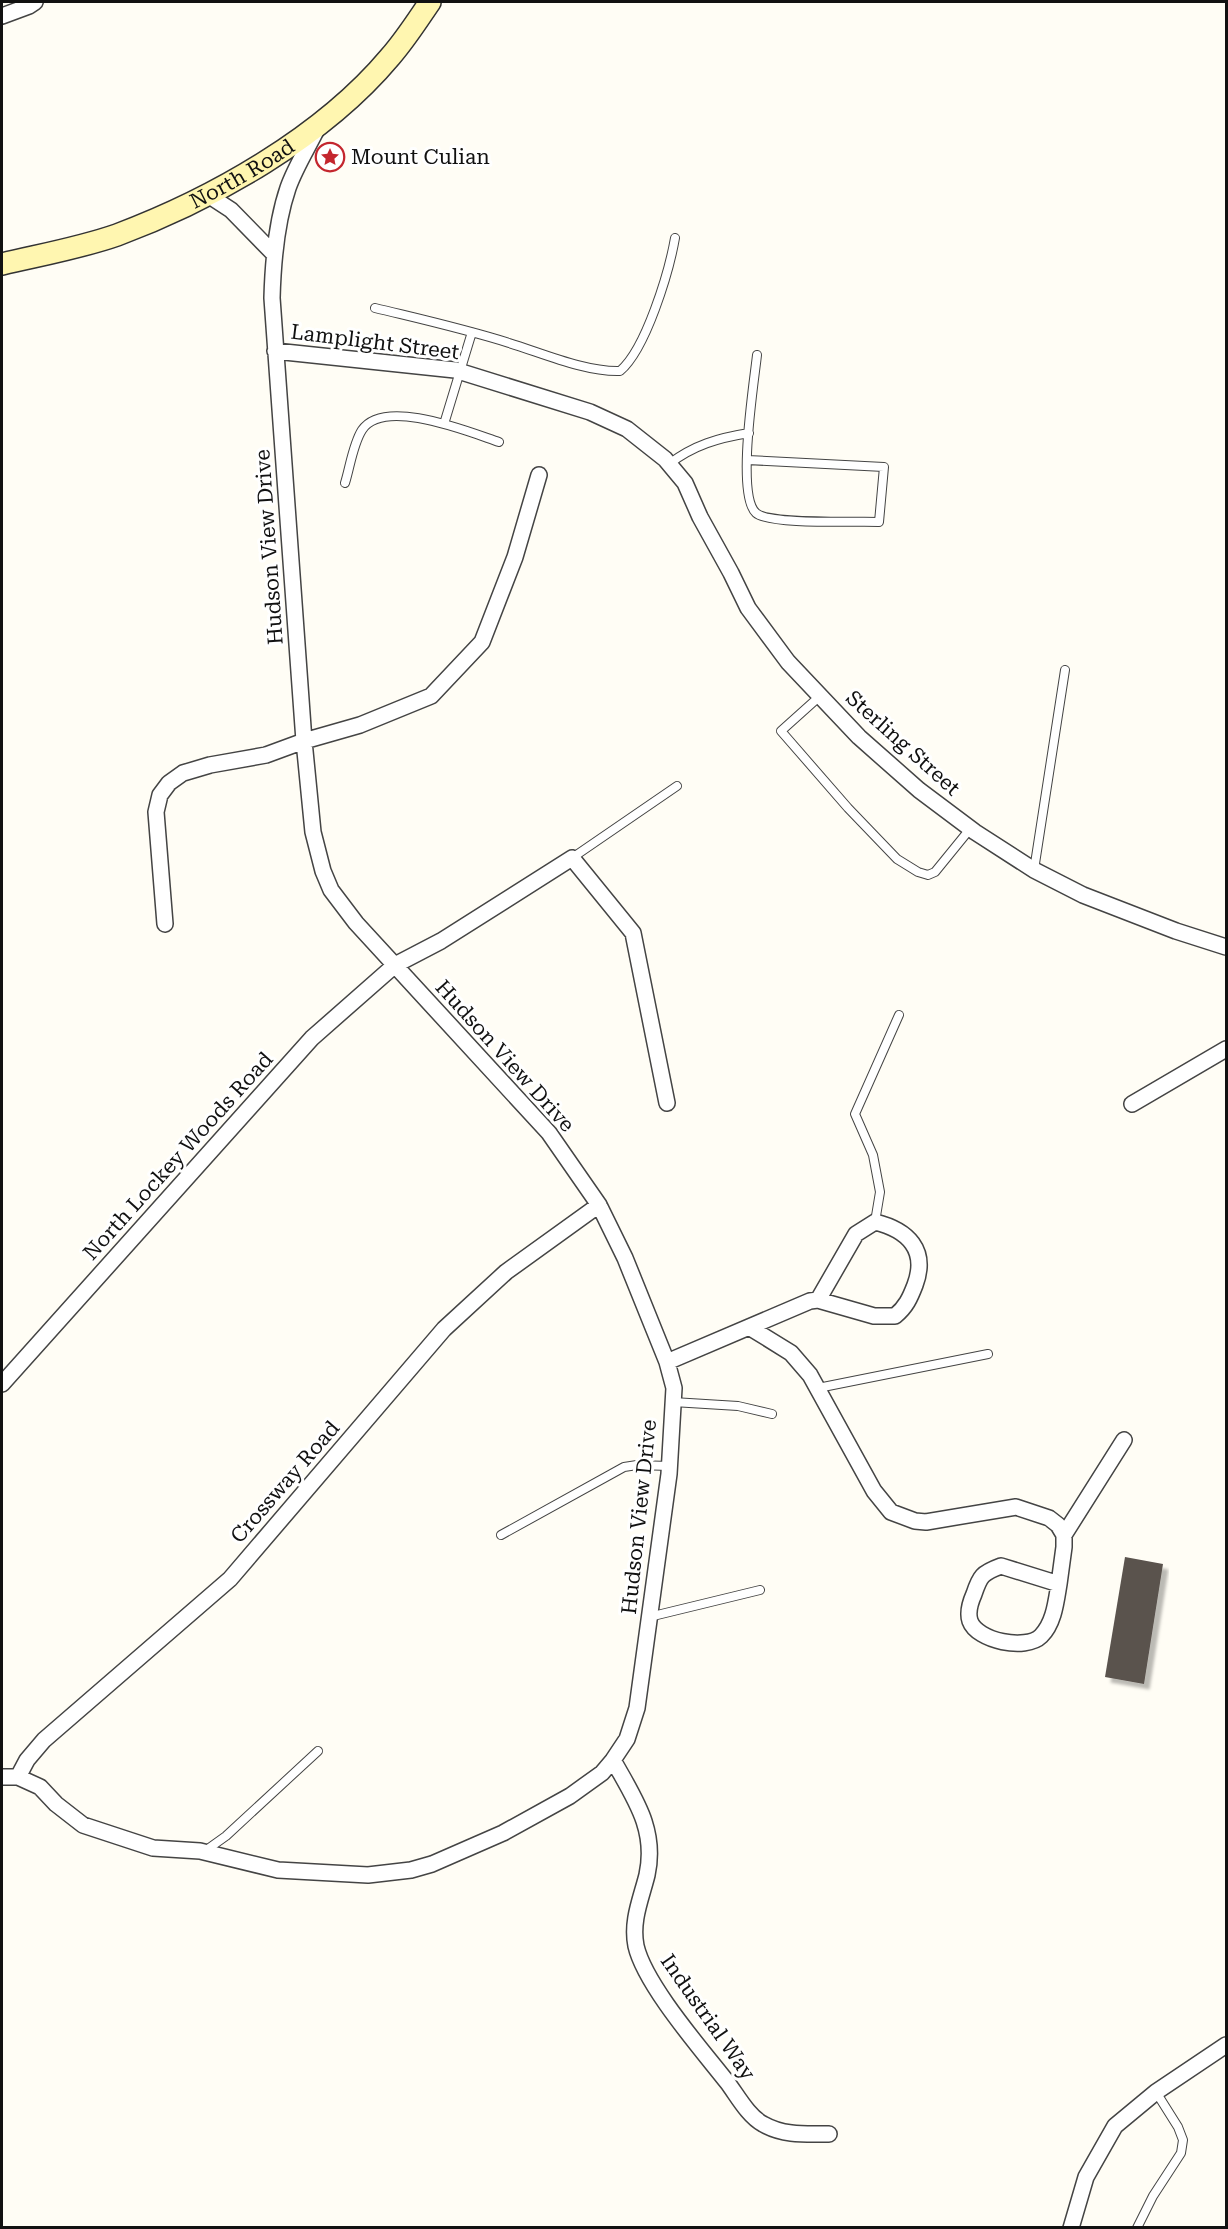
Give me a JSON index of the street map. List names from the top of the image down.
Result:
{
  "streets": {
    "main road": ["North Road"],
    "street": [
      "Lamplight Street",
      "Hudson View Drive",
      "Sterling Street",
      "North Lockey Woods Road",
      "Crossway Road",
      "Industrial Way"
    ]
  },
  "crossings": [
    ["North Road", "Lamplight Street"],
    ["Lamplight Street", "Hudson View Drive"],
    ["Lamplight Street", "Sterling Street"],
    ["Hudson View Drive", "North Lockey Woods Road"],
    ["Hudson View Drive", "Crossway Road"],
    ["Hudson View Drive", "Industrial Way"]
  ],
  "places": {
    "place": ["Mount Culian"]
  }
}
